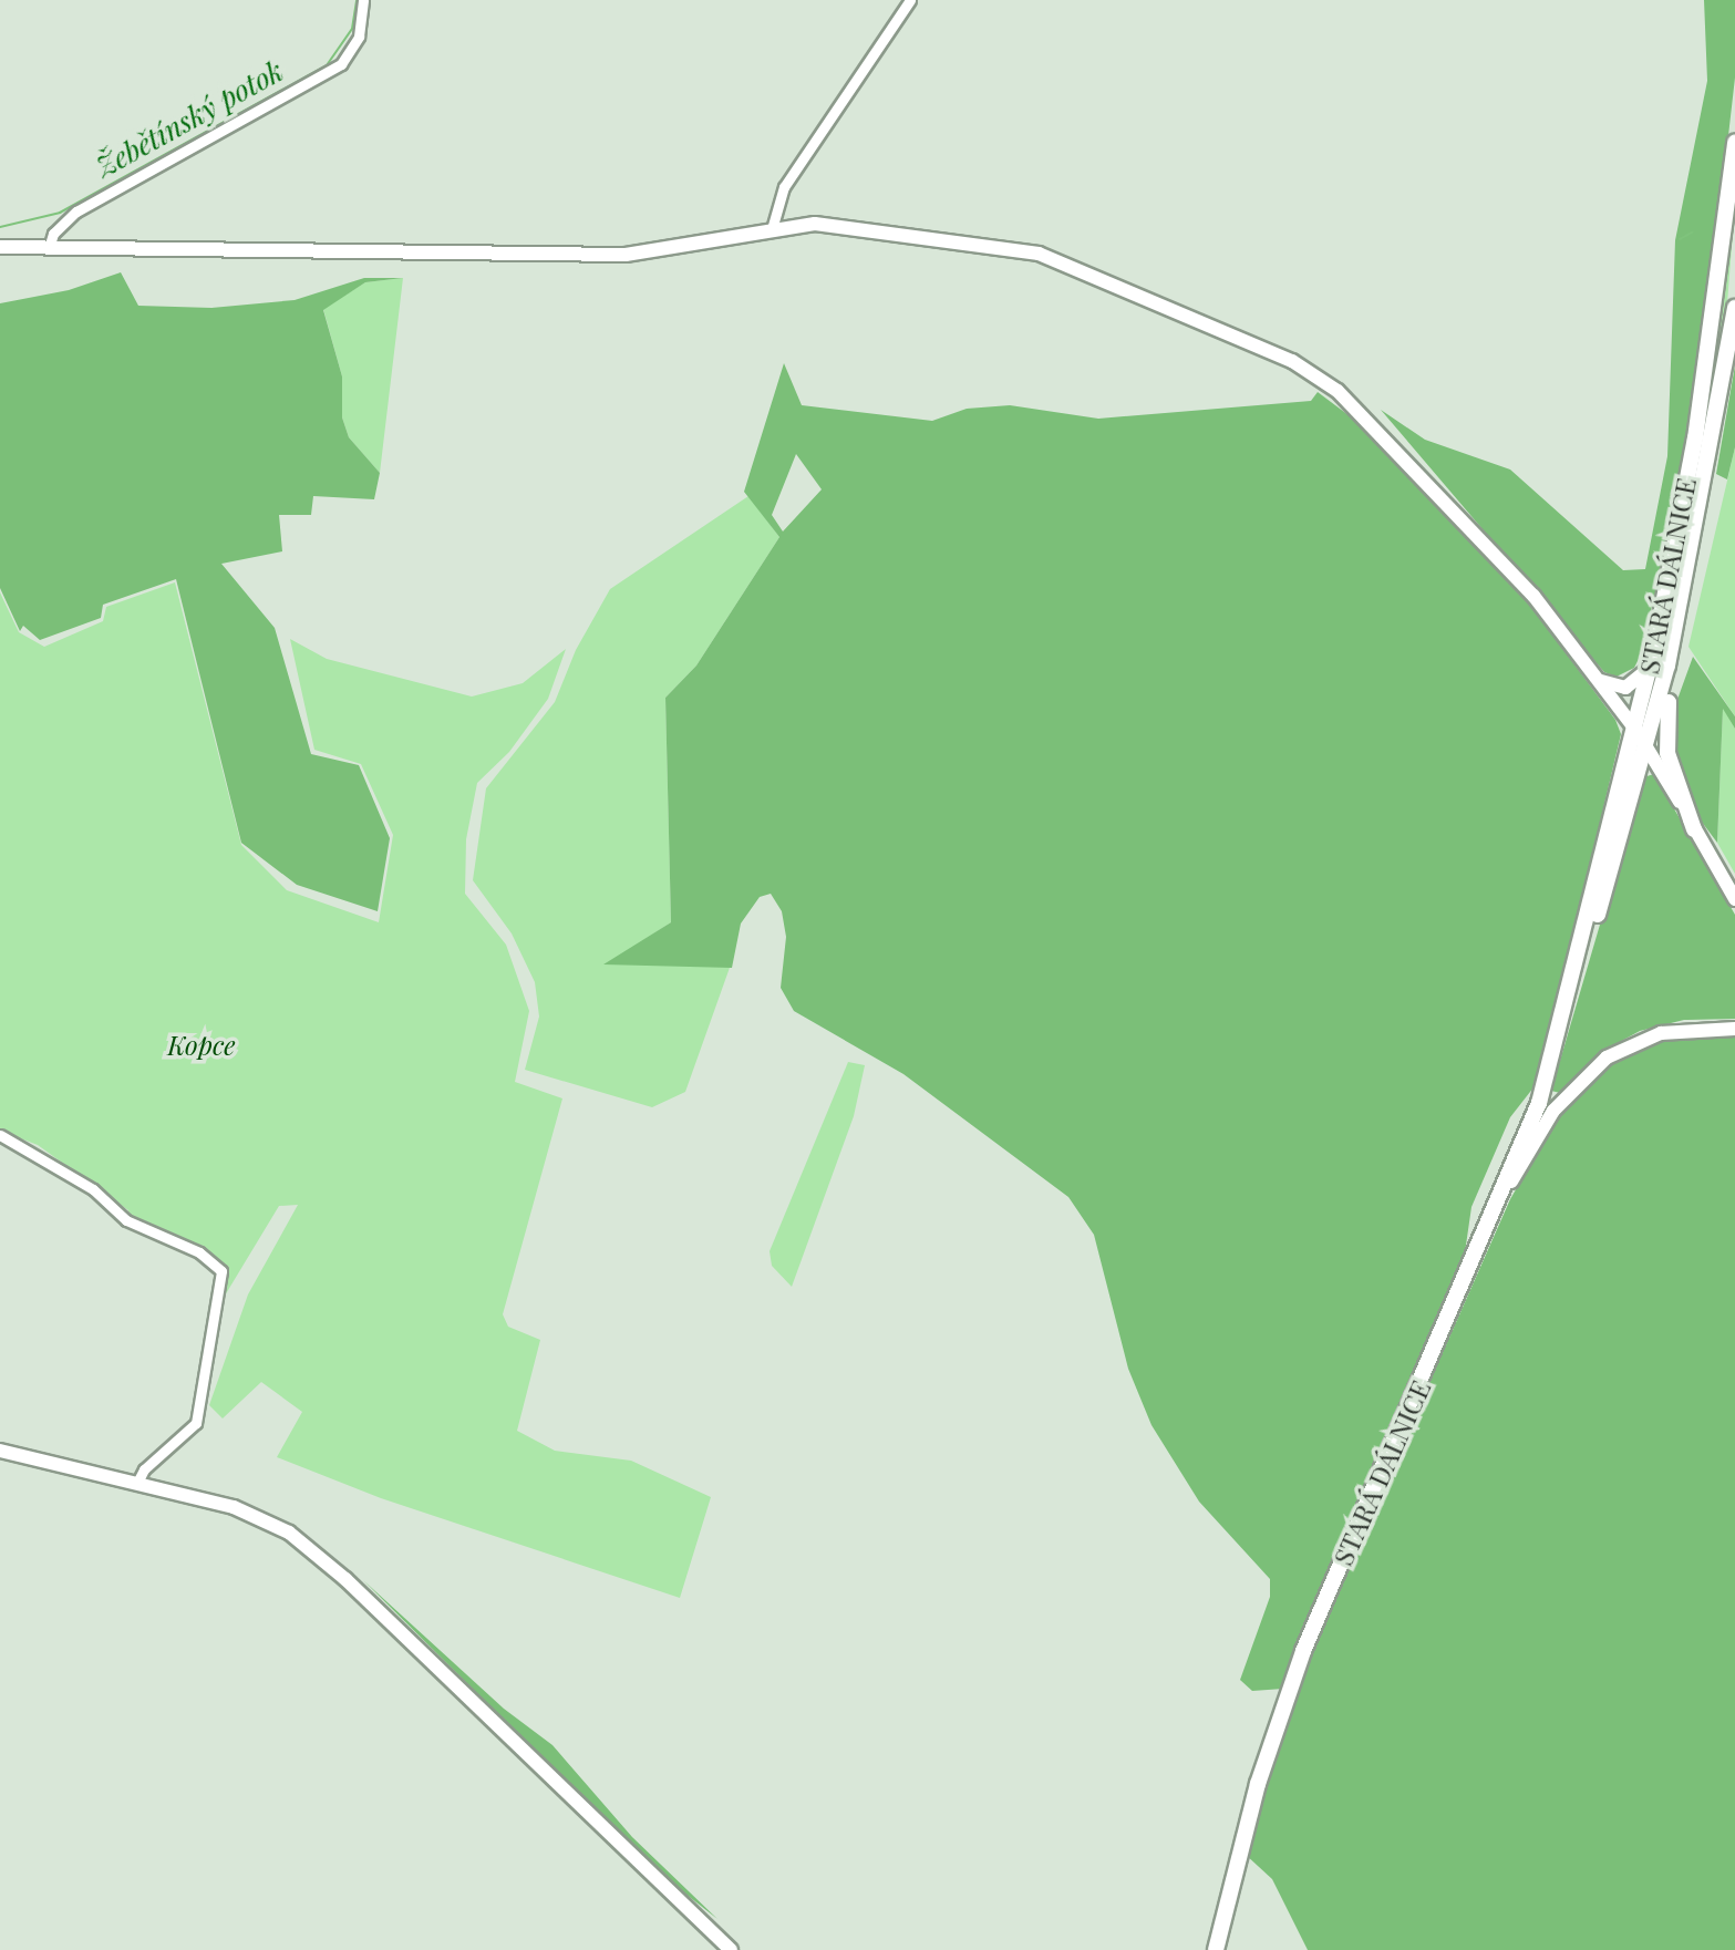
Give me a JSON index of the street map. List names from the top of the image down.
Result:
{
  "streets": {
    "main road": ["STARÁ DÁLNICE"]
  },
  "water": ["Žebětínský potok"],
  "parks": ["Kopce"]
}
